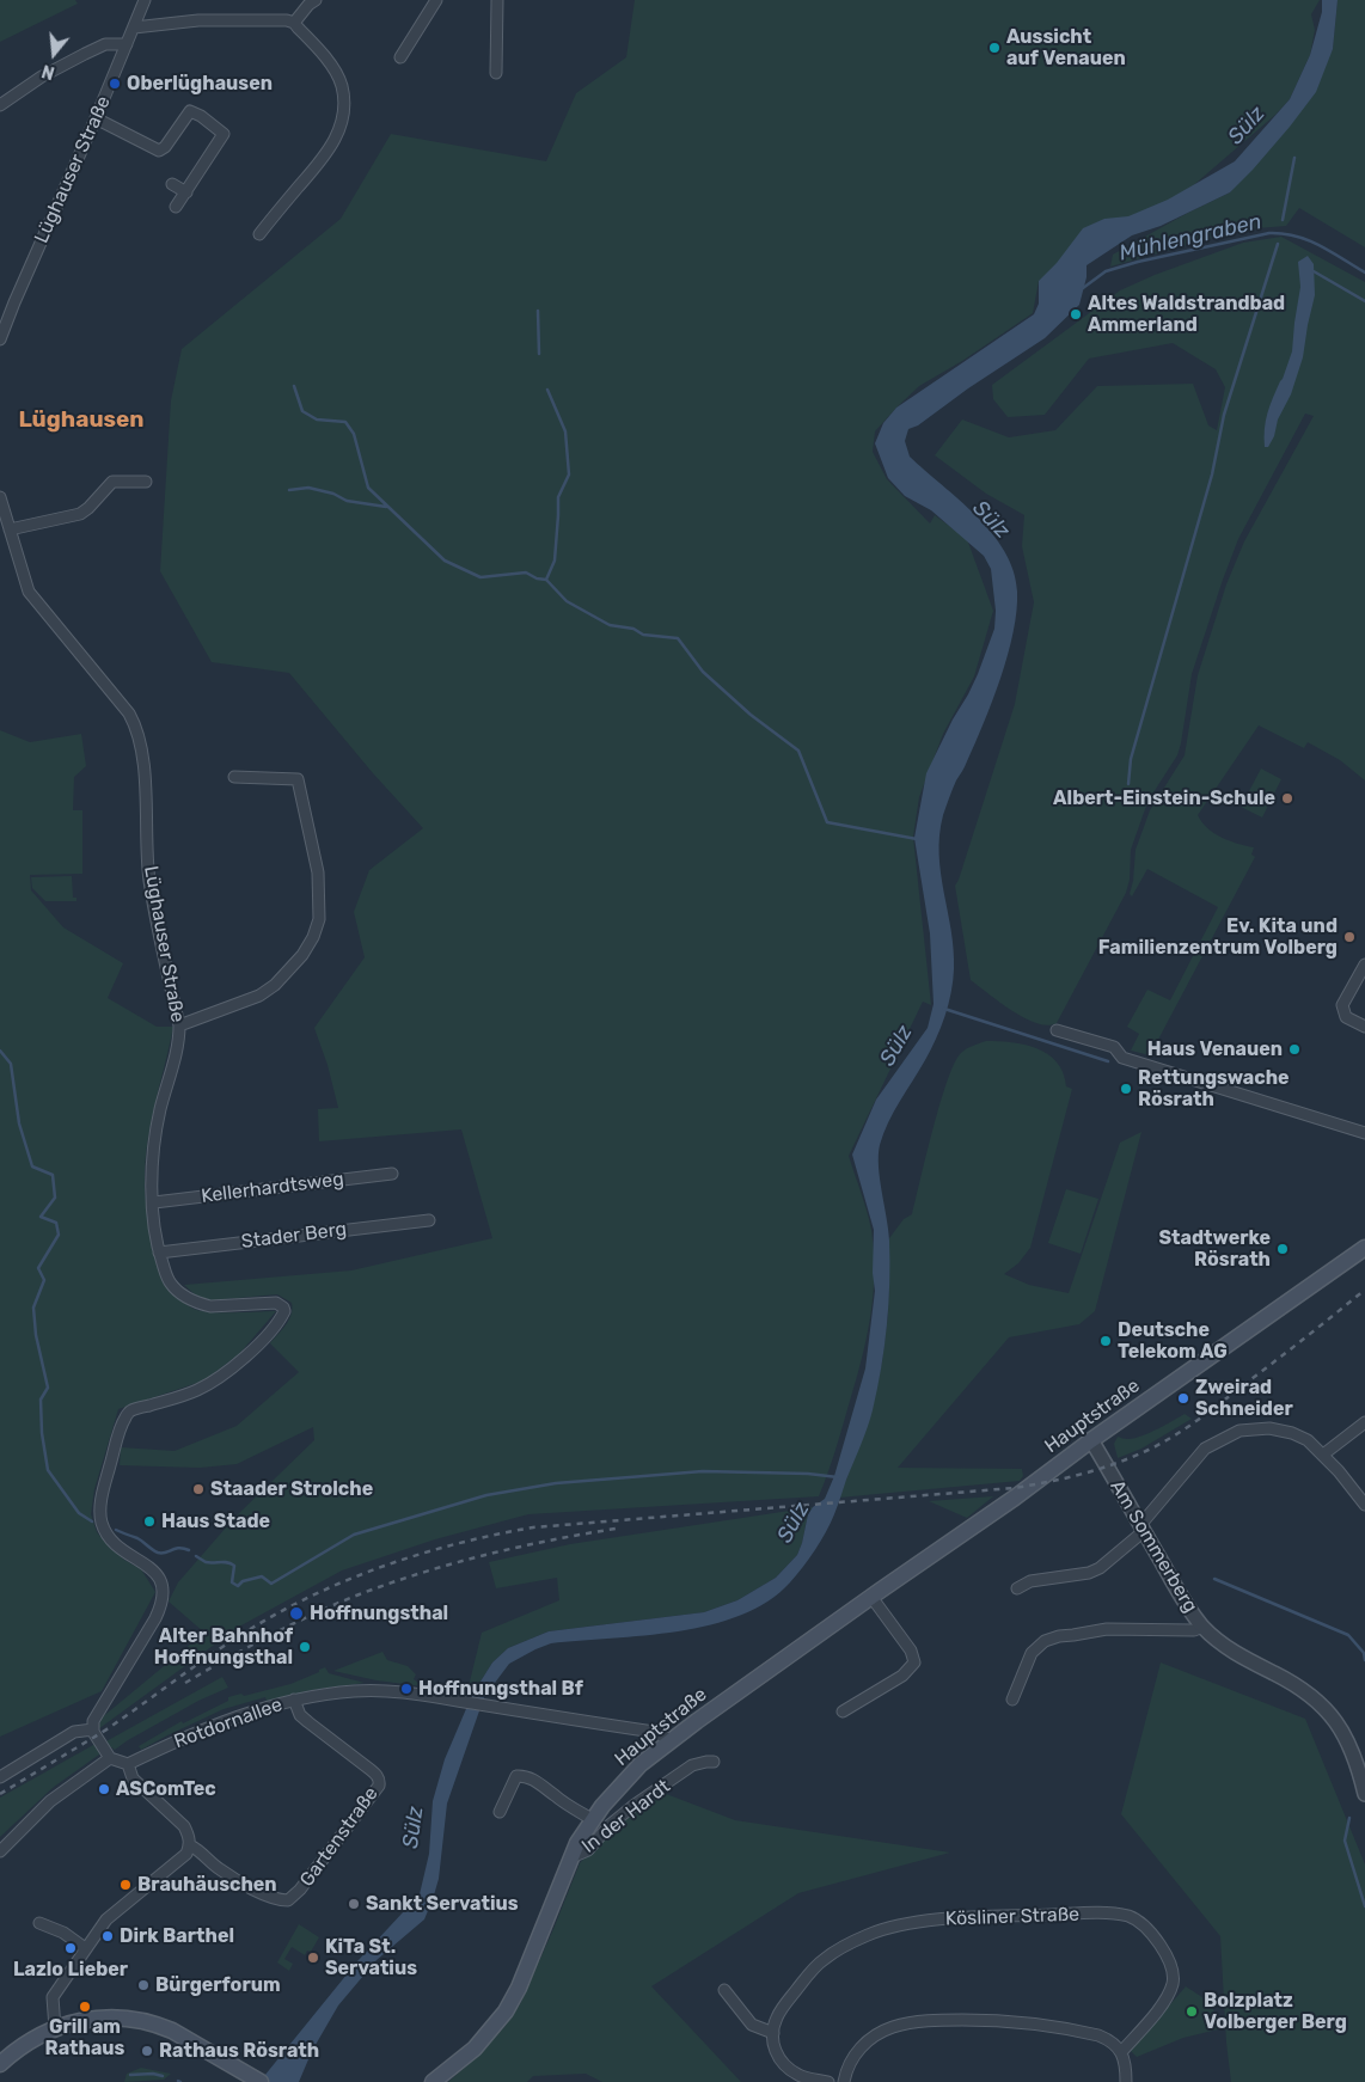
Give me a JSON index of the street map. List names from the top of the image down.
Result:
{
  "streets": {
    "main road": ["Hauptstraße"],
    "street": [
      "Lüghauser Straße",
      "Kellerhardtsweg",
      "Stader Berg",
      "Am Sommerberg",
      "Rotdornallee",
      "In der Hardt",
      "Gartenstraße",
      "Kösliner Straße"
    ]
  },
  "crossings": [
    ["Lüghauser Straße", "Kellerhardtsweg"],
    ["Lüghauser Straße", "Stader Berg"],
    ["Hauptstraße", "Am Sommerberg"],
    ["Hauptstraße", "Rotdornallee"],
    ["Hauptstraße", "In der Hardt"],
    ["Rotdornallee", "Gartenstraße"]
  ],
  "districts": ["Lüghausen"],
  "water": ["Sülz", "Mühlengraben"],
  "places": [
    "Aussicht auf Venauen",
    "Oberlüghausen",
    "Altes Waldstrandbad Ammerland",
    "Albert-Einstein-Schule",
    "Ev. Kita und Familienzentrum Volberg",
    "Haus Venauen",
    "Rettungswache Rösrath",
    "Stadtwerke Rösrath",
    "Deutsche Telekom AG",
    "Zweirad Schneider",
    "Staader Strolche",
    "Haus Stade",
    "Hoffnungsthal",
    "Alter Bahnhof Hoffnungsthal",
    "Hoffnungsthal Bf",
    "ASComTec",
    "Brauhäuschen",
    "Sankt Servatius",
    "Dirk Barthel",
    "Lazlo Lieber",
    "KiTa St. Servatius",
    "Bürgerforum",
    "Grill am Rathaus",
    "Bolzplatz Volberger Berg",
    "Rathaus Rösrath"
  ],
  "north": "bottom"
}
